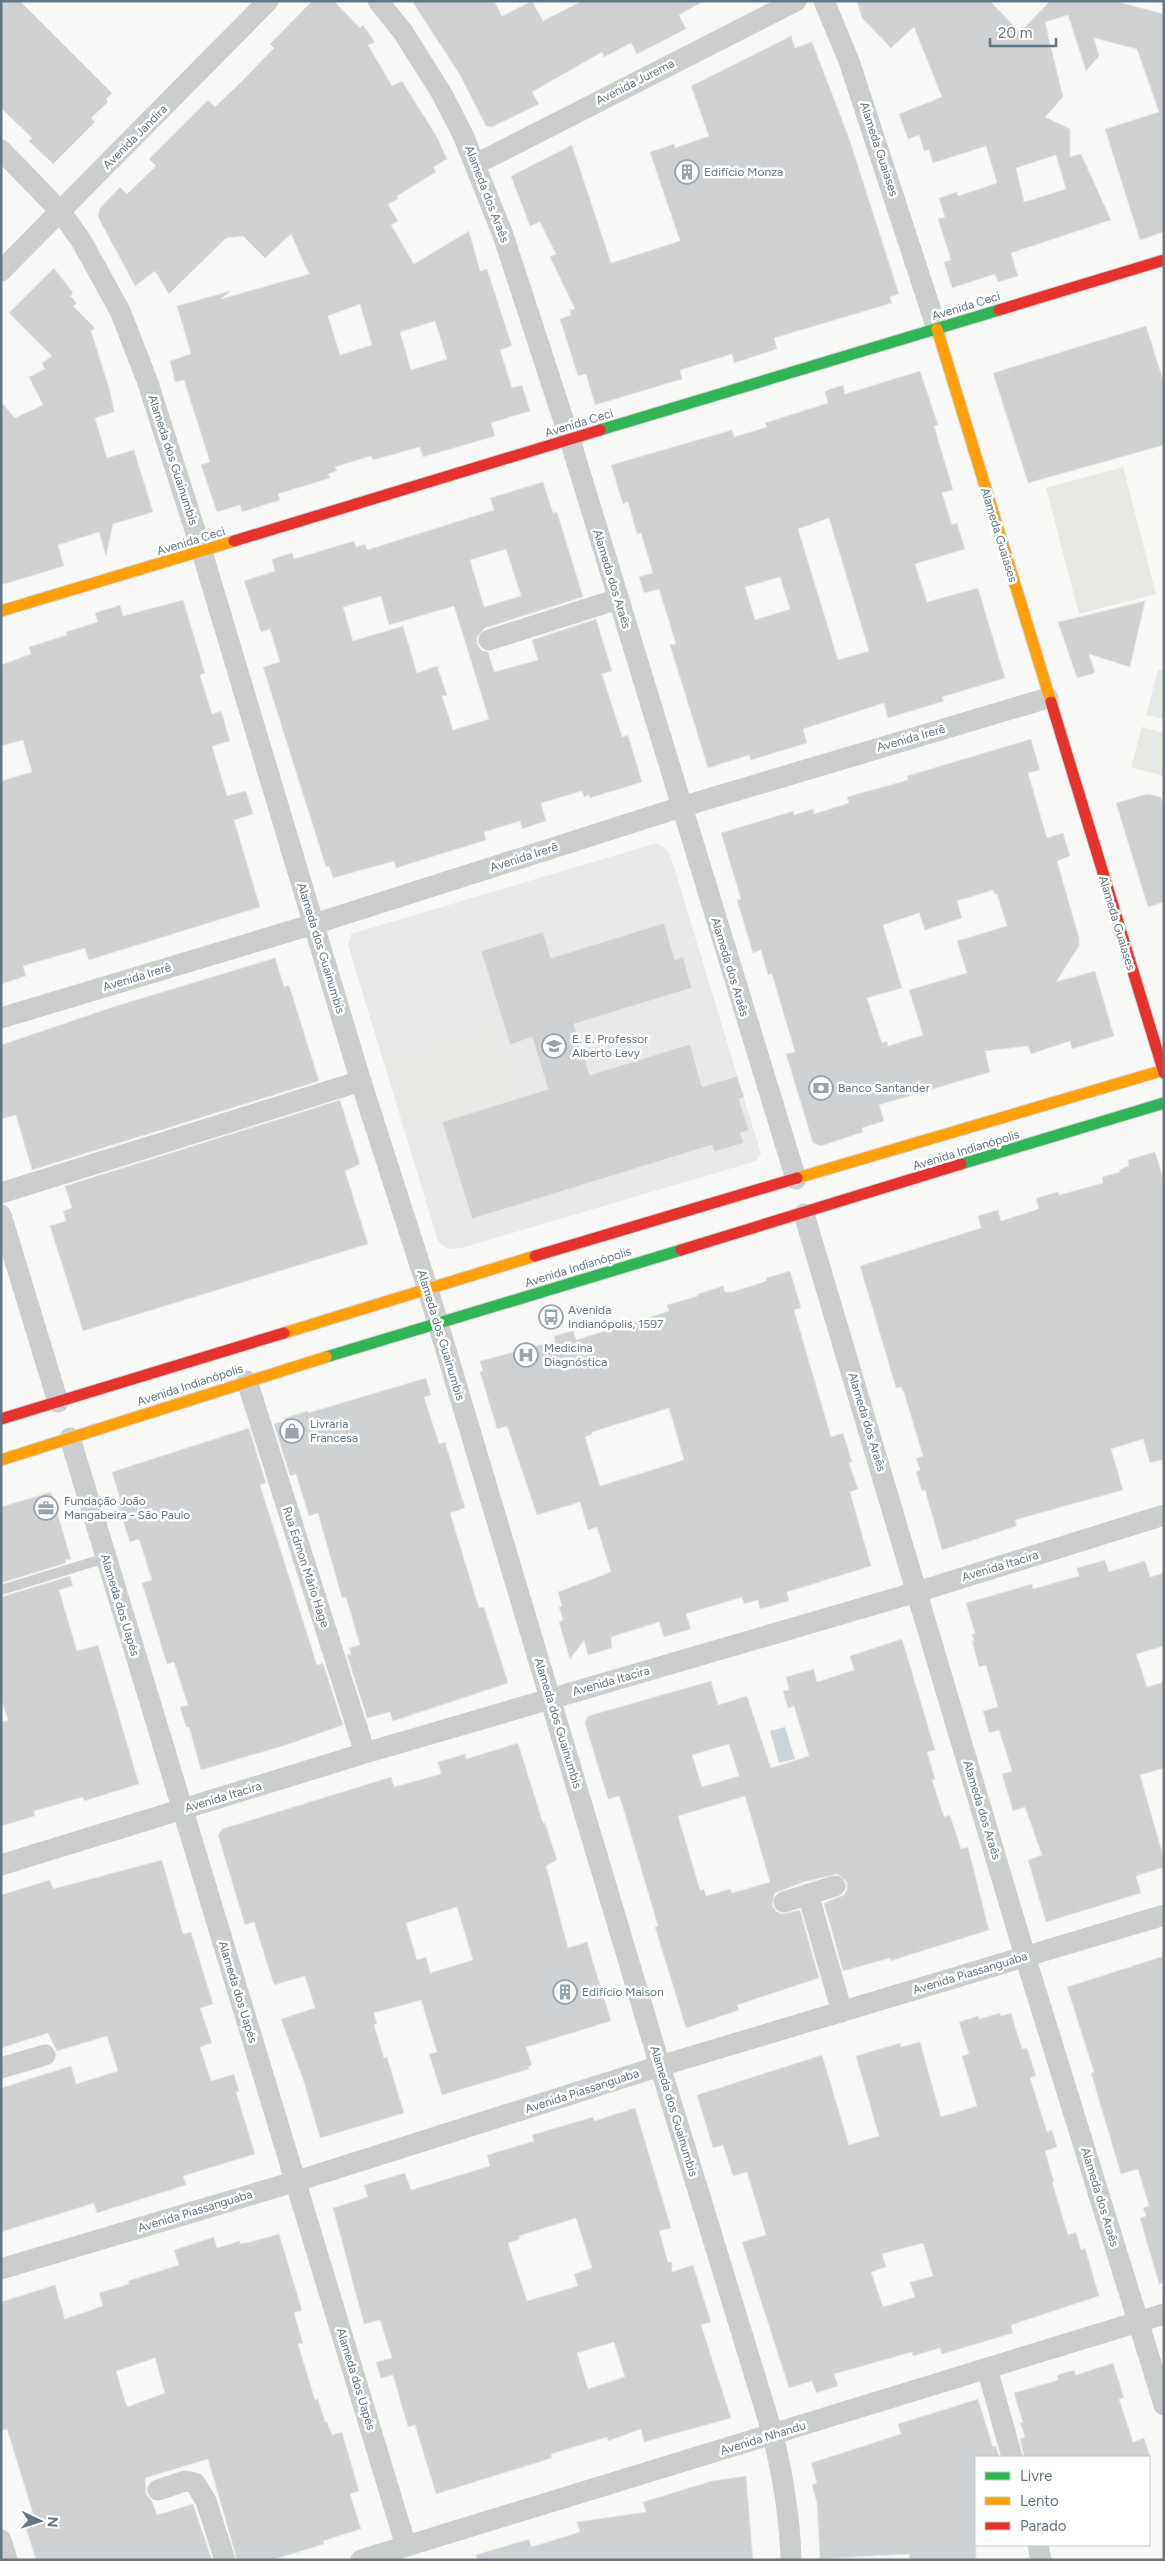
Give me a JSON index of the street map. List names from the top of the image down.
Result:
{
  "streets": {
    "main road": ["Alameda Guaiases", "Avenida Ceci", "Avenida Indianópolis"],
    "street": [
      "Avenida Jurema",
      "Avenida Jandira",
      "Alameda dos Araês",
      "Alameda dos Guainumbis",
      "Avenida Irerê",
      "Avenida Itacira",
      "Rua Edmon Mário Hage",
      "Alameda dos Uapés",
      "Avenida Piassanguaba",
      "Avenida Nhandu"
    ]
  },
  "crossings": [
    ["Avenida Jurema", "Alameda dos Araês"],
    ["Avenida Jandira", "Alameda dos Guainumbis"],
    ["Alameda Guaiases", "Avenida Ceci"],
    ["Alameda Guaiases", "Avenida Irerê"],
    ["Alameda Guaiases", "Avenida Indianópolis"],
    ["Alameda dos Araês", "Avenida Ceci"],
    ["Alameda dos Araês", "Avenida Irerê"],
    ["Alameda dos Araês", "Avenida Indianópolis"],
    ["Alameda dos Araês", "Avenida Itacira"],
    ["Alameda dos Araês", "Avenida Piassanguaba"],
    ["Alameda dos Araês", "Avenida Nhandu"],
    ["Avenida Ceci", "Alameda dos Guainumbis"],
    ["Alameda dos Guainumbis", "Avenida Irerê"],
    ["Alameda dos Guainumbis", "Avenida Indianópolis"],
    ["Alameda dos Guainumbis", "Avenida Itacira"],
    ["Alameda dos Guainumbis", "Avenida Piassanguaba"],
    ["Alameda dos Guainumbis", "Avenida Nhandu"],
    ["Avenida Indianópolis", "Rua Edmon Mário Hage"],
    ["Avenida Indianópolis", "Alameda dos Uapés"],
    ["Avenida Itacira", "Rua Edmon Mário Hage"],
    ["Avenida Itacira", "Alameda dos Uapés"],
    ["Alameda dos Uapés", "Avenida Piassanguaba"],
    ["Alameda dos Uapés", "Avenida Nhandu"]
  ],
  "places": {
    "building": ["Edifício Monza", "Edifício Maison"],
    "school or university": ["E. E. Professor Alberto Levy"],
    "bank": ["Banco Santander"],
    "bus stop": ["Avenida Indianópolis, 1597"],
    "hospital": ["Medicina Diagnóstica"],
    "shop": ["Livraria Francesa"],
    "office": ["Fundação João Mangabeira - São Paulo"]
  },
  "legend": ["Livre", "Lento", "Parado"],
  "scale_bar": "20 m",
  "north": "right"
}
